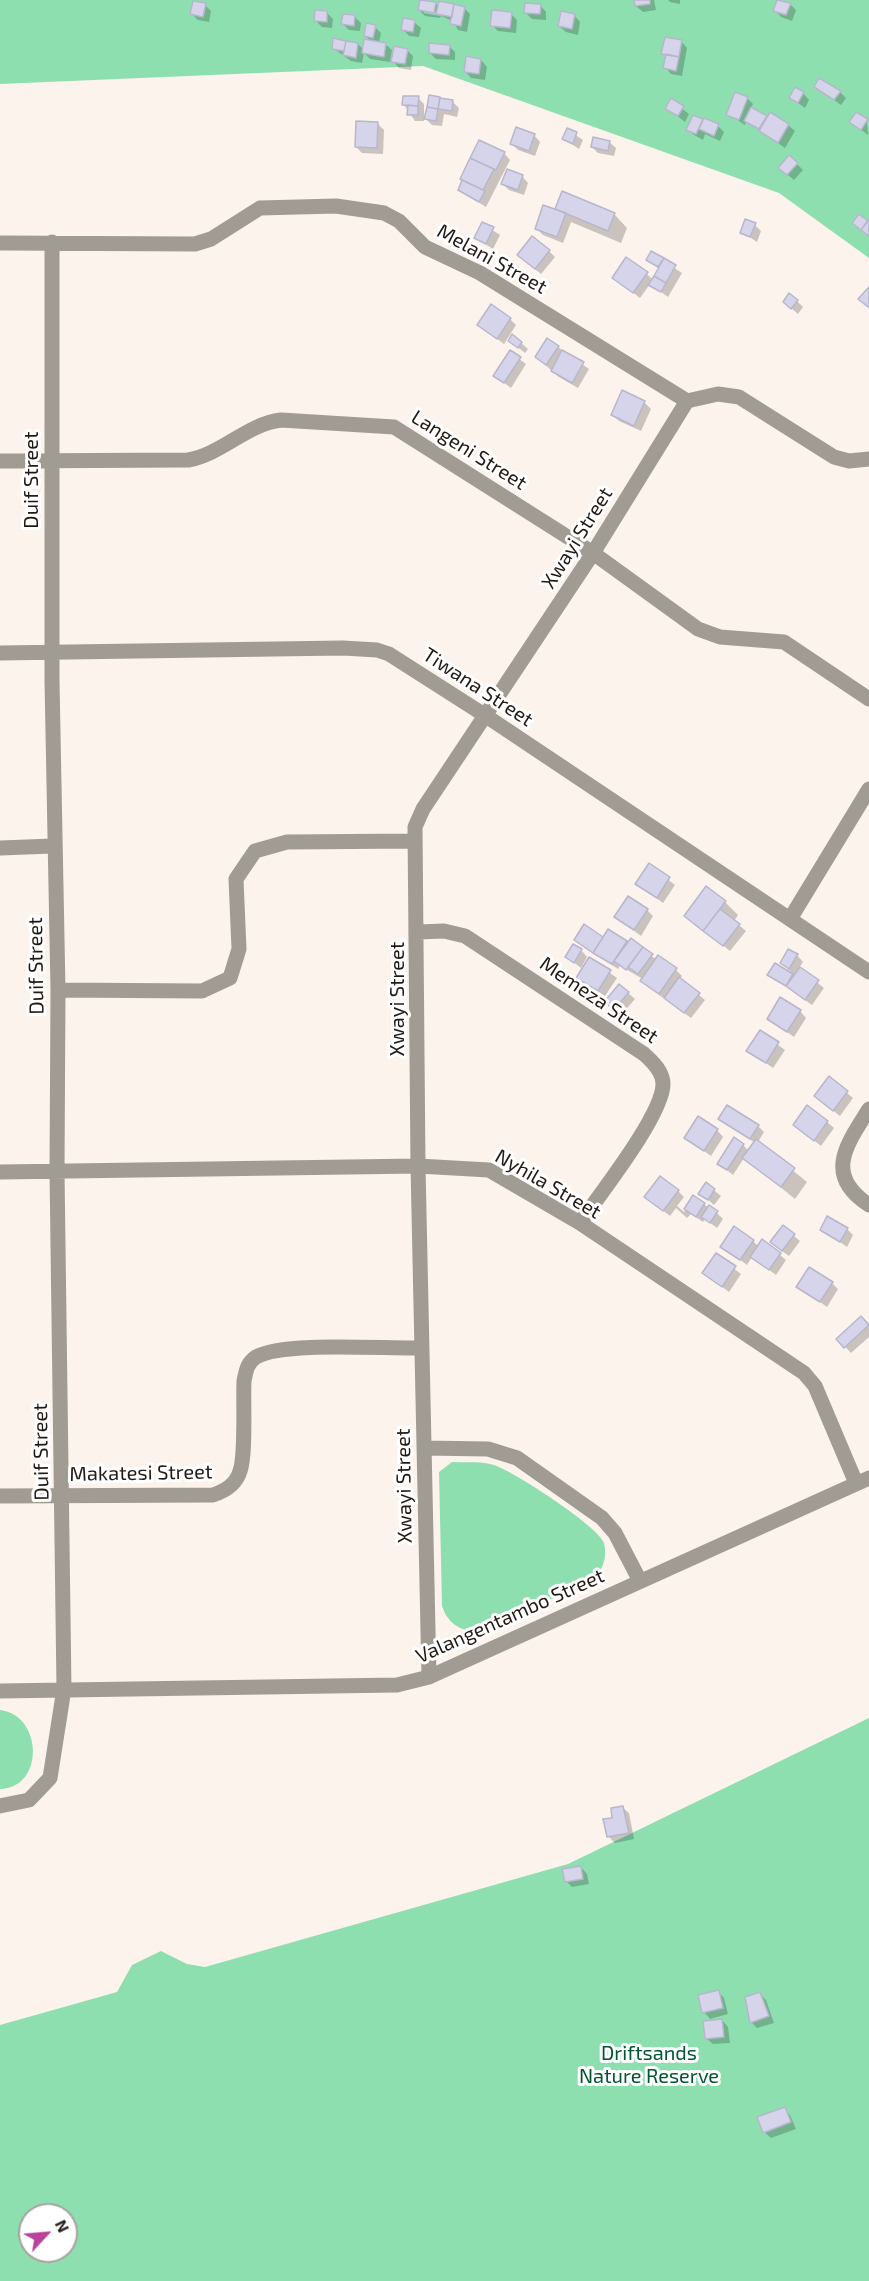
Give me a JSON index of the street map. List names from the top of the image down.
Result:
{
  "streets": {
    "street": [
      "Melani Street",
      "Langeni Street",
      "Duif Street",
      "Xwayi Street",
      "Tiwana Street",
      "Memeza Street",
      "Nyhila Street",
      "Makatesi Street",
      "Valangentambo Street"
    ]
  },
  "crossings": [
    ["Melani Street", "Duif Street"],
    ["Melani Street", "Xwayi Street"],
    ["Langeni Street", "Duif Street"],
    ["Langeni Street", "Xwayi Street"],
    ["Duif Street", "Tiwana Street"],
    ["Duif Street", "Nyhila Street"],
    ["Duif Street", "Makatesi Street"],
    ["Duif Street", "Valangentambo Street"],
    ["Xwayi Street", "Tiwana Street"],
    ["Xwayi Street", "Memeza Street"],
    ["Xwayi Street", "Nyhila Street"],
    ["Xwayi Street", "Makatesi Street"],
    ["Xwayi Street", "Valangentambo Street"],
    ["Memeza Street", "Nyhila Street"],
    ["Nyhila Street", "Valangentambo Street"]
  ],
  "parks": ["Driftsands Nature Reserve"],
  "north": "top right"
}
